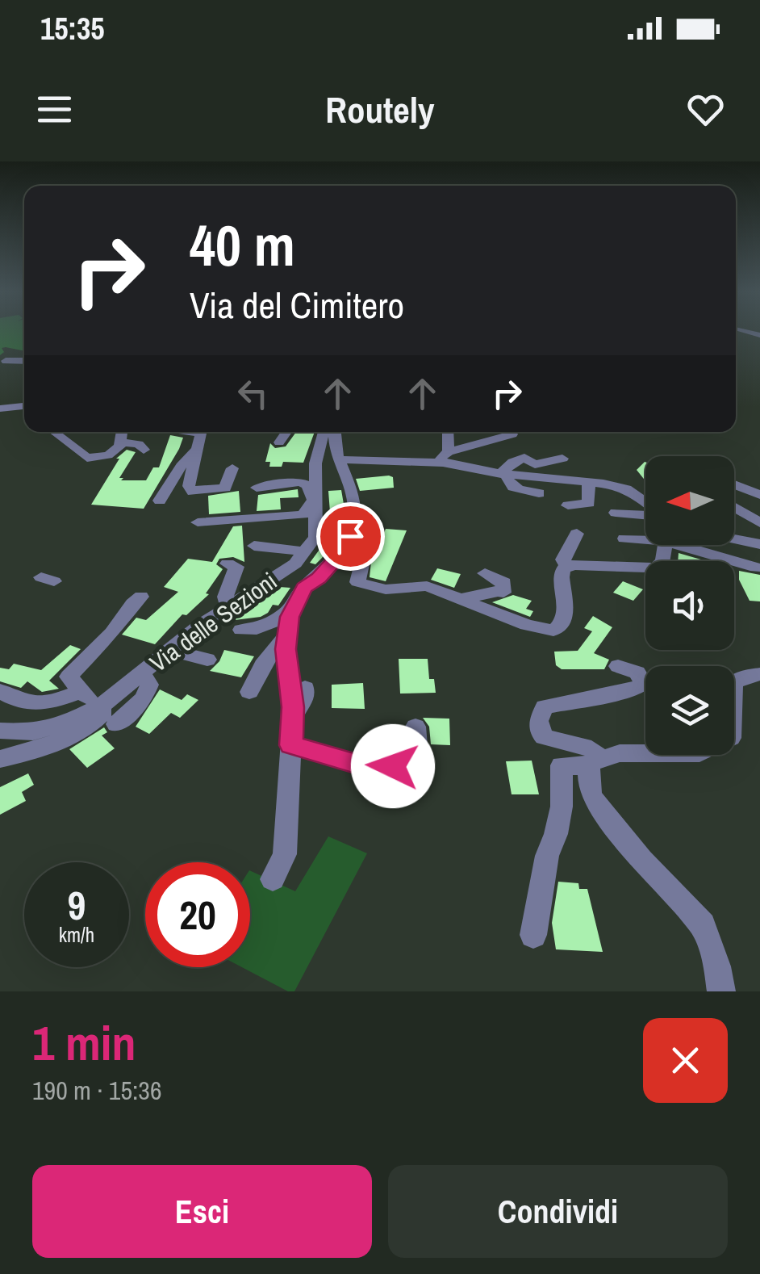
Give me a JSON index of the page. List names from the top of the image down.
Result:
{
  "streets": {
    "street": ["Via delle Sezioni"]
  },
  "north": "left",
  "page": {
    "status": "15:35",
    "header": "Routely",
    "turn": ["40 m", "Via del Cimitero"],
    "speed": "9 km/h",
    "limit": "20",
    "heading": ["1 min", "190 m · 15:36"],
    "buttons": ["Esci", "Condividi"]
  }
}
